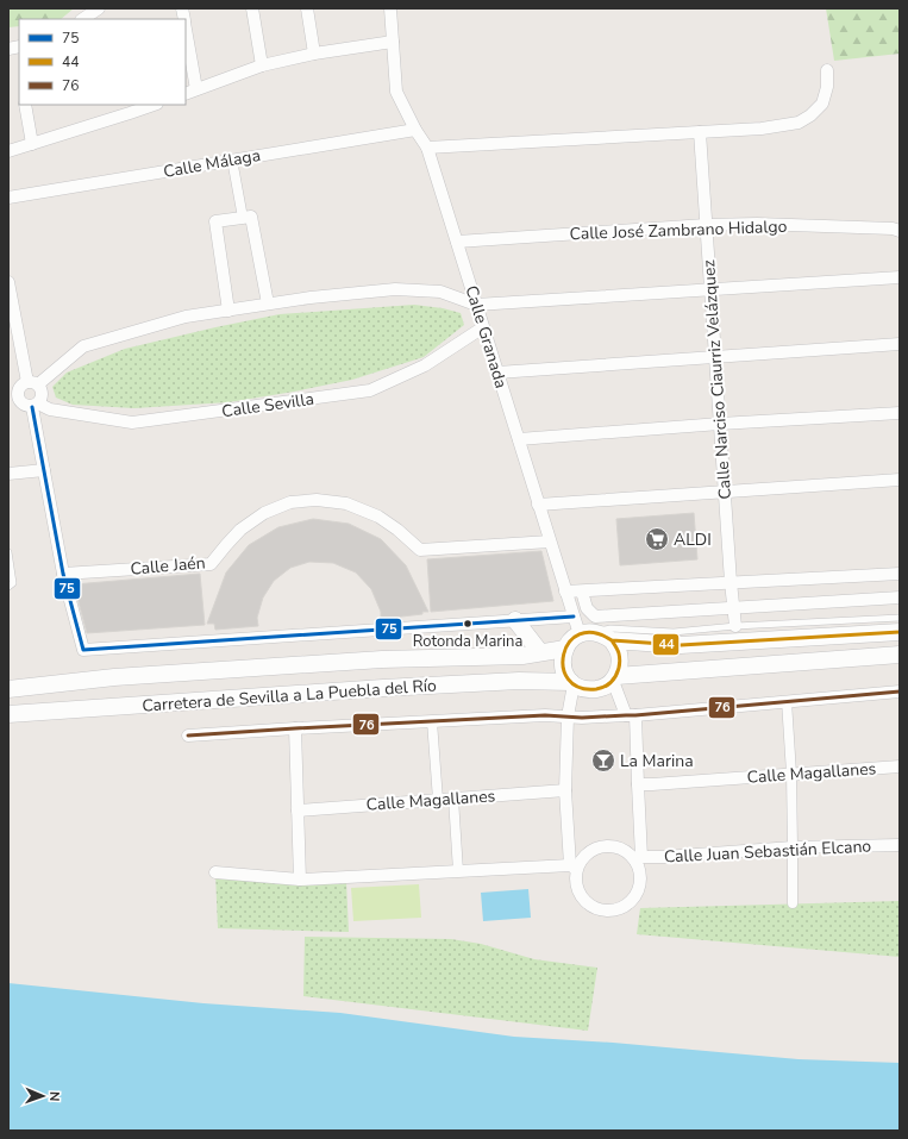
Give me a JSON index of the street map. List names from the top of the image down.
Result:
{
  "streets": {
    "main road": ["Carretera de Sevilla a La Puebla del Río"],
    "street": [
      "Calle Málaga",
      "Calle José Zambrano Hidalgo",
      "Calle Granada",
      "Calle Narciso Ciaurriz Velázquez",
      "Calle Sevilla",
      "Calle Jaén",
      "Calle Magallanes",
      "Calle Juan Sebastián Elcano"
    ]
  },
  "crossings": [
    ["Calle Málaga", "Calle Granada"],
    ["Calle José Zambrano Hidalgo", "Calle Granada"],
    ["Calle José Zambrano Hidalgo", "Calle Narciso Ciaurriz Velázquez"],
    ["Calle Granada", "Calle Sevilla"],
    ["Calle Granada", "Calle Jaén"],
    ["Calle Granada", "Carretera de Sevilla a La Puebla del Río"]
  ],
  "places": {
    "supermarket": ["ALDI"],
    "other": ["Rotonda Marina"],
    "bar": ["La Marina"]
  },
  "lines": ["transit line 75", "transit line 44", "transit line 76"],
  "legend": ["75", "44", "76"],
  "north": "right"
}
